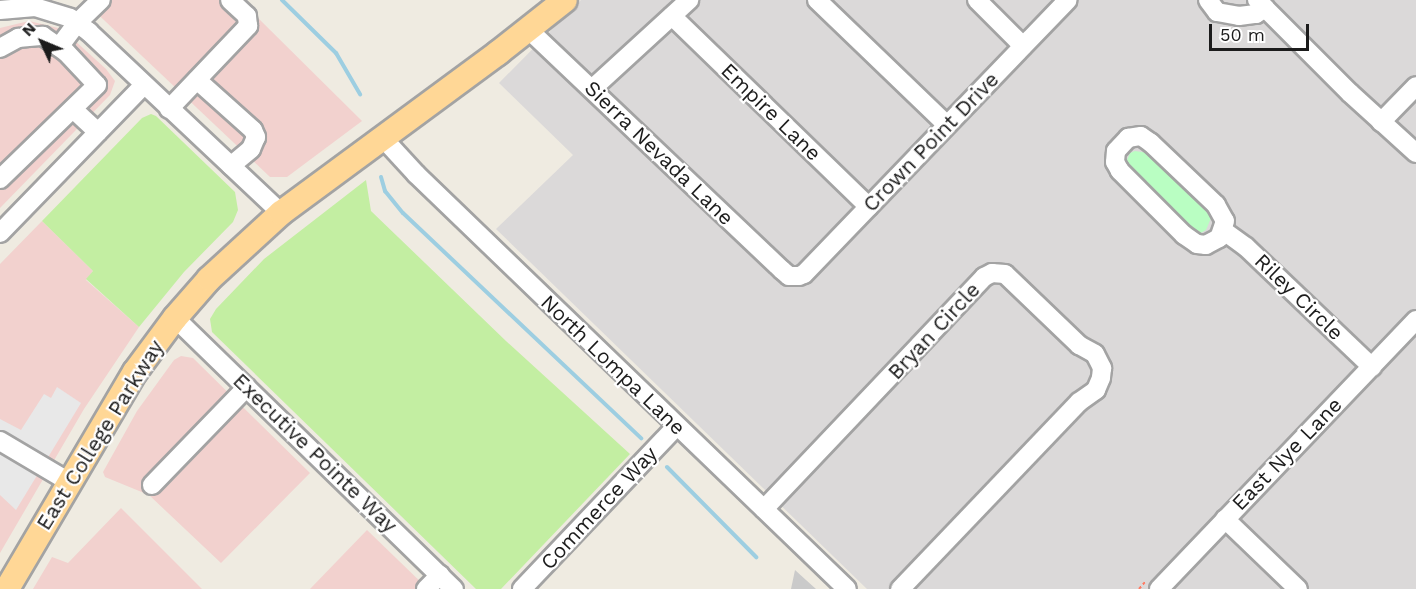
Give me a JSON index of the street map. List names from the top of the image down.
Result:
{
  "streets": {
    "main road": ["East College Parkway"],
    "street": [
      "Empire Lane",
      "Crown Point Drive",
      "Sierra Nevada Lane",
      "Riley Circle",
      "Bryan Circle",
      "North Lompa Lane",
      "Executive Pointe Way",
      "East Nye Lane",
      "Commerce Way"
    ]
  },
  "crossings": [
    ["Empire Lane", "Crown Point Drive"],
    ["Crown Point Drive", "Sierra Nevada Lane"],
    ["Sierra Nevada Lane", "East College Parkway"],
    ["Riley Circle", "East Nye Lane"],
    ["Bryan Circle", "North Lompa Lane"],
    ["North Lompa Lane", "East College Parkway"],
    ["North Lompa Lane", "Commerce Way"],
    ["East College Parkway", "Executive Pointe Way"]
  ],
  "scale_bar": "50 m",
  "north": "top left"
}
